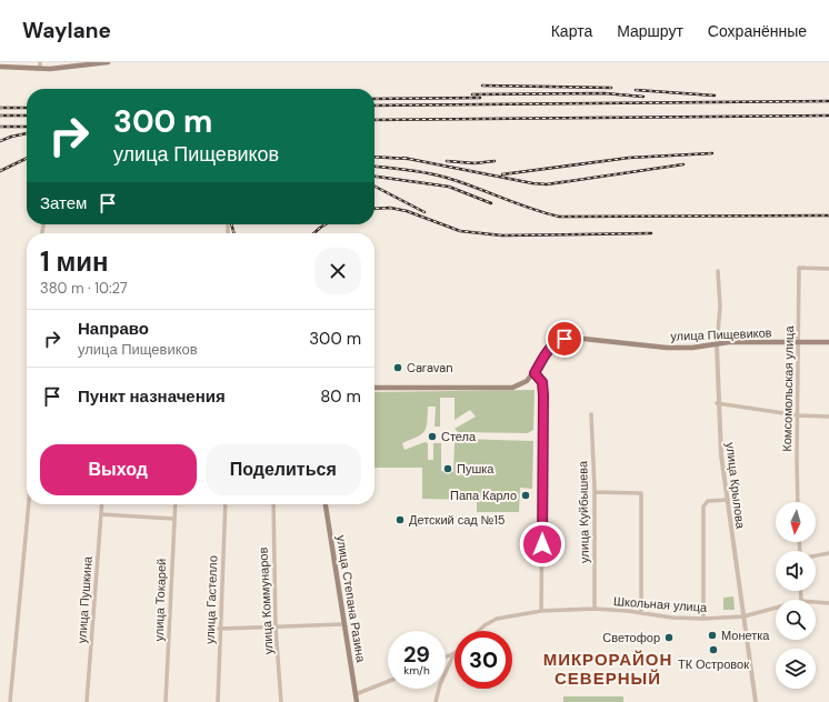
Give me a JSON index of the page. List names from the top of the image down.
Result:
{
  "streets": {
    "main road": ["улица Пищевиков", "улица Степана Разина"],
    "street": [
      "Комсомольская улица",
      "улица Крылова",
      "улица Куйбышева",
      "улица Пушкина",
      "улица Токарей",
      "улица Гастелло",
      "улица Коммунаров",
      "Школьная улица"
    ]
  },
  "crossings": [
    ["улица Пищевиков", "Комсомольская улица"],
    ["улица Пищевиков", "улица Крылова"],
    ["улица Крылова", "Школьная улица"],
    ["улица Куйбышева", "Школьная улица"]
  ],
  "districts": ["МИКРОРАЙОН СЕВЕРНЫЙ"],
  "places": [
    "Caravan",
    "Стела",
    "Пушка",
    "Папа Карло",
    "Детский сад №15",
    "Монетка",
    "Светофор",
    "ТК Островок"
  ],
  "north": "bottom",
  "page": {
    "header": "Waylane",
    "nav": ["Карта", "Маршрут", "Сохранённые"],
    "turn": ["300 m", "улица Пищевиков"],
    "then": "Затем",
    "heading": ["1 мин", "380 m · 10:27"],
    "list": [
      {
        "name": "Направо",
        "note": "улица Пищевиков",
        "value": "300 m"
      },
      {
        "name": "Пункт назначения",
        "value": "80 m"
      }
    ],
    "buttons": ["Выход", "Поделиться"],
    "speed": "29 km/h",
    "limit": "30"
  }
}
